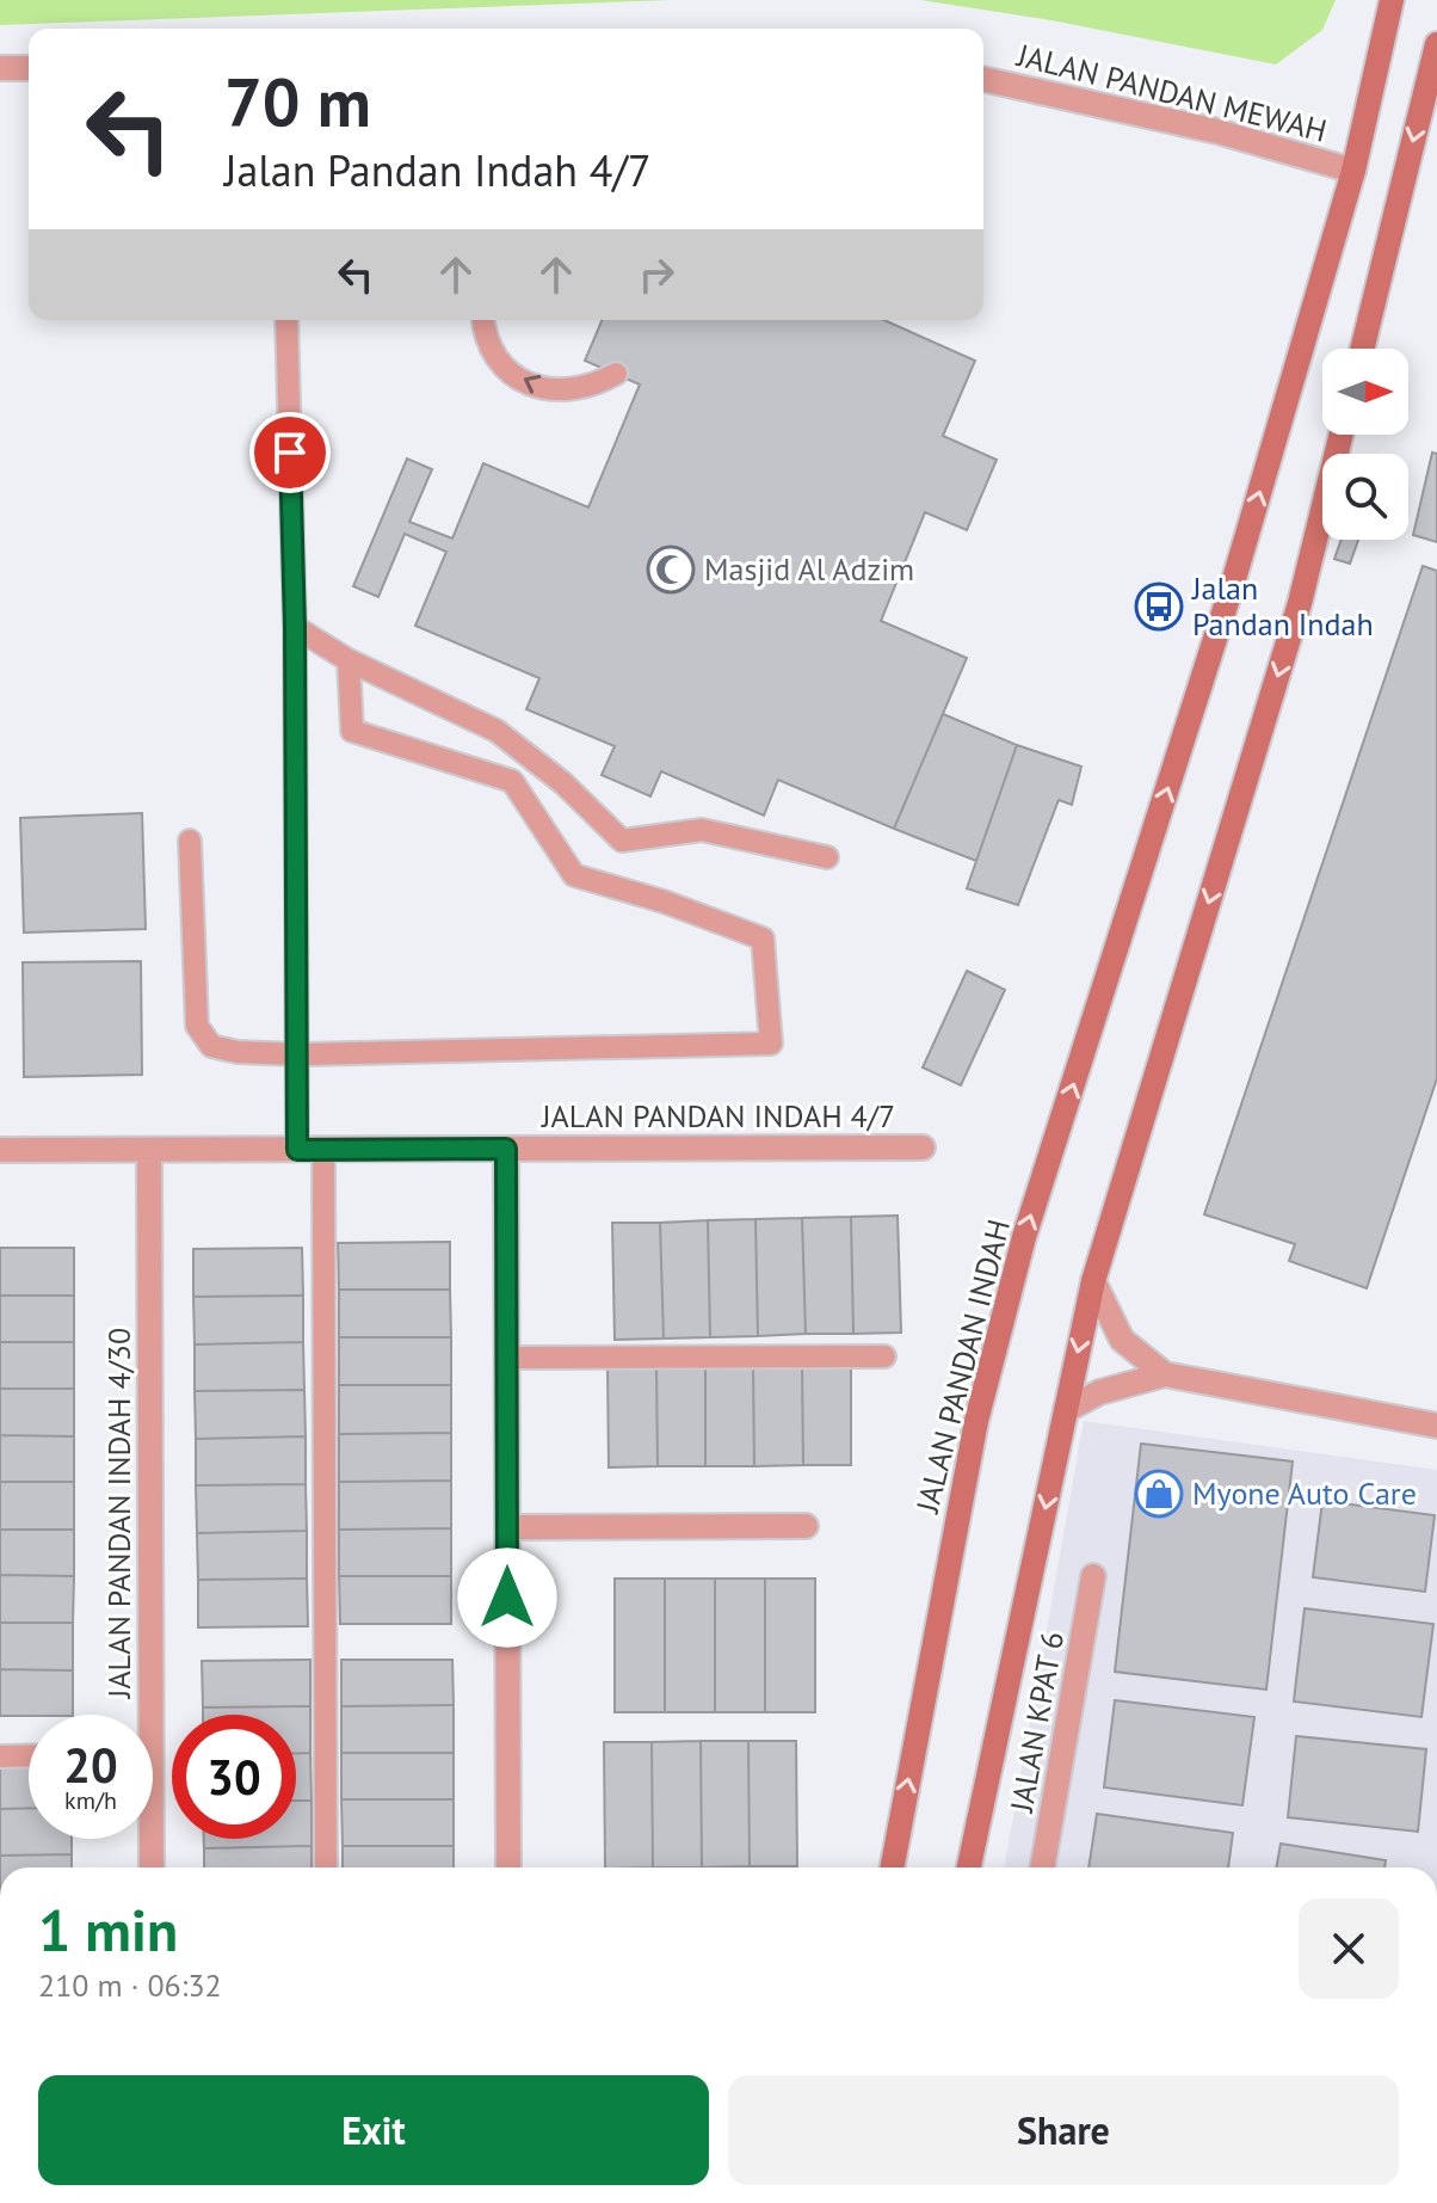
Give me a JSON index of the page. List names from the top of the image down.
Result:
{
  "streets": {
    "main road": ["JALAN PANDAN INDAH"],
    "street": [
      "JALAN PANDAN MEWAH",
      "JALAN PANDAN INDAH 4/7",
      "JALAN PANDAN INDAH 4/30",
      "JALAN KPAT 6"
    ]
  },
  "crossings": [
    ["JALAN PANDAN MEWAH", "JALAN PANDAN INDAH"],
    ["JALAN PANDAN INDAH 4/7", "JALAN PANDAN INDAH 4/30"]
  ],
  "places": {
    "mosque": ["Masjid Al Adzim"],
    "bus stop": ["Jalan Pandan Indah"],
    "shop": ["Myone Auto Care"]
  },
  "north": "right",
  "page": {
    "turn": ["70 m", "Jalan Pandan Indah 4/7"],
    "speed": "20 km/h",
    "limit": "30",
    "heading": ["1 min", "210 m · 06:32"],
    "buttons": ["Exit", "Share"]
  }
}
